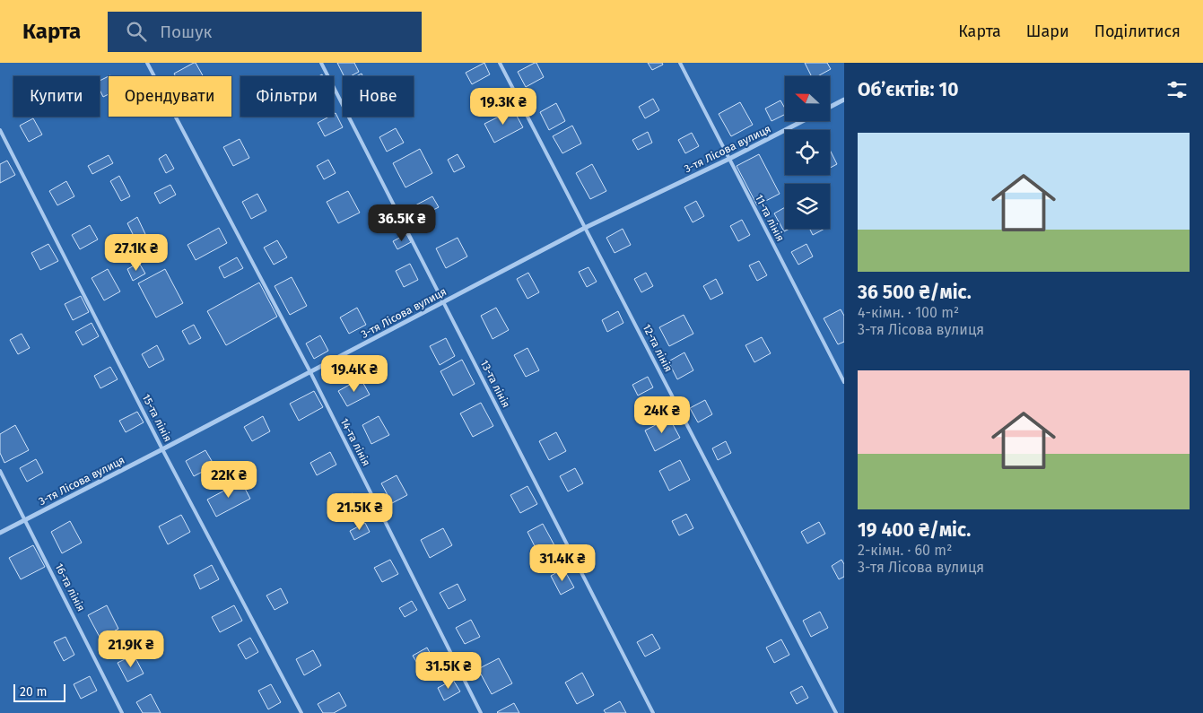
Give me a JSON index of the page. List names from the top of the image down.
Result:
{
  "streets": {
    "street": ["3-тя Лісова вулиця"],
    "lane": [
      "11-та лінія",
      "12-та лінія",
      "13-та лінія",
      "15-та лінія",
      "14-та лінія",
      "16-та лінія"
    ]
  },
  "crossings": [
    ["3-тя Лісова вулиця", "11-та лінія"],
    ["3-тя Лісова вулиця", "12-та лінія"],
    ["3-тя Лісова вулиця", "13-та лінія"],
    ["3-тя Лісова вулиця", "15-та лінія"],
    ["3-тя Лісова вулиця", "14-та лінія"],
    ["3-тя Лісова вулиця", "16-та лінія"]
  ],
  "scale_bar": "20 m",
  "north": "left",
  "page": {
    "header": "Карта",
    "search": "Пошук",
    "nav": ["Карта", "Шари", "Поділитися"],
    "heading": "Об’єктів: 10",
    "chip": [
      "Купити",
      "Орендувати",
      "Фільтри",
      "Нове"
    ],
    "price": [
      "19.3K ₴",
      "36.5K ₴",
      "27.1K ₴",
      "19.4K ₴",
      "24K ₴",
      "22K ₴",
      "21.5K ₴",
      "31.4K ₴",
      "21.9K ₴",
      "31.5K ₴"
    ],
    "list": [
      {
        "name": "36 500 ₴/міс.",
        "note": "4-кімн. · 100 m² · 3-тя Лісова вулиця"
      },
      {
        "name": "19 400 ₴/міс.",
        "note": "2-кімн. · 60 m² · 3-тя Лісова вулиця"
      }
    ],
    "scale": "20 m"
  }
}
